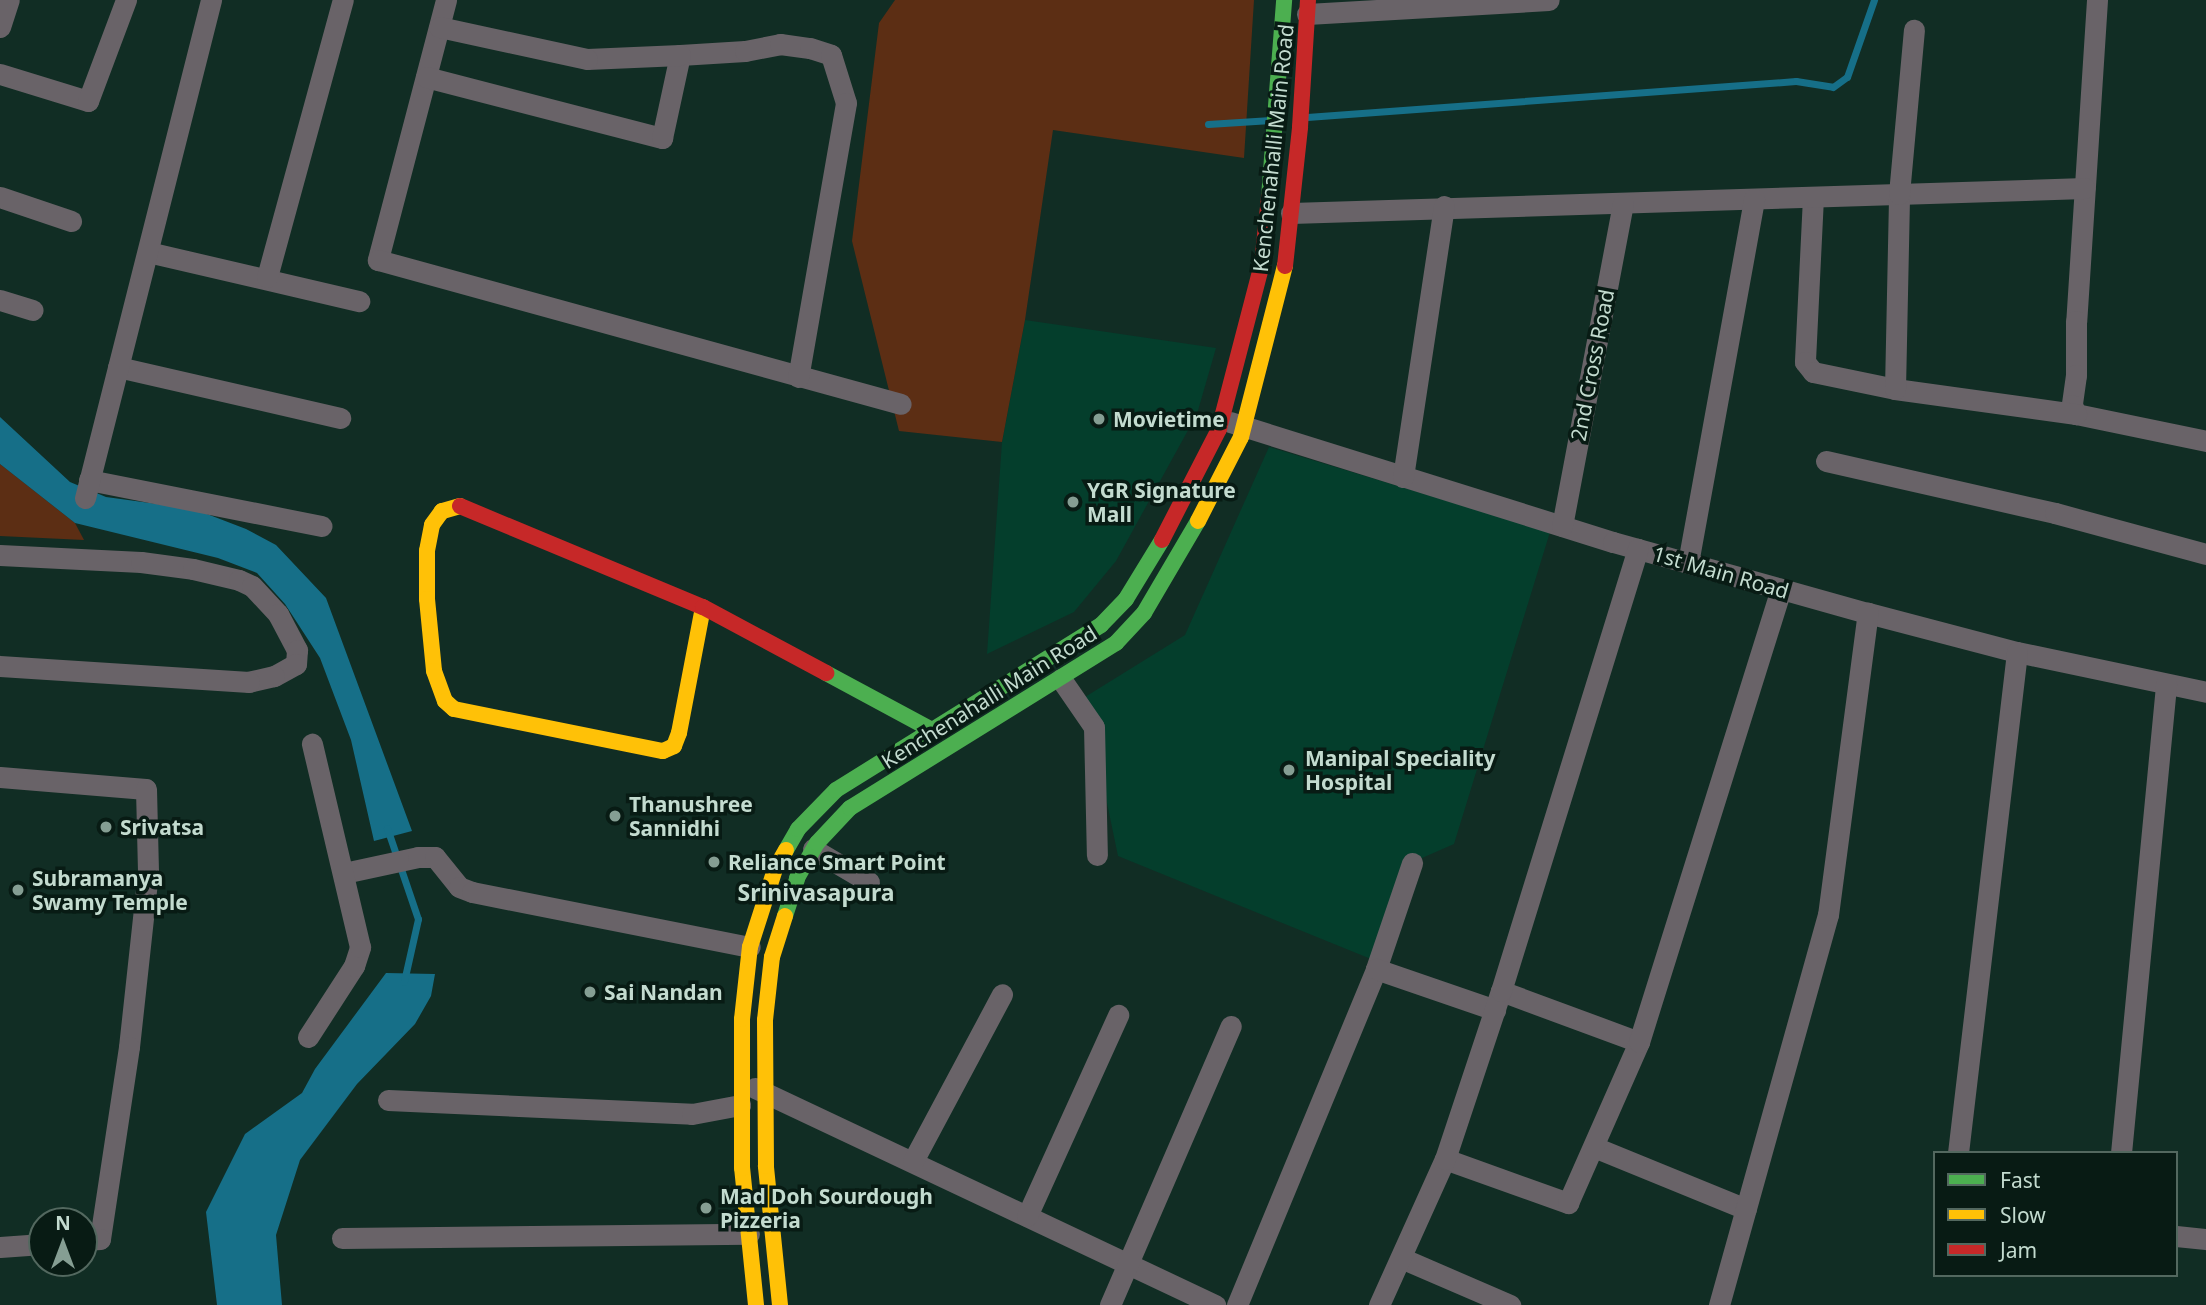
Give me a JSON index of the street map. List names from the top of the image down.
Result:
{
  "streets": {
    "main road": ["Kenchenahalli Main Road"],
    "street": ["2nd Cross Road", "1st Main Road"]
  },
  "crossings": [
    ["Kenchenahalli Main Road", "1st Main Road"],
    ["2nd Cross Road", "1st Main Road"]
  ],
  "districts": ["Srinivasapura"],
  "places": [
    "Movietime",
    "YGR Signature Mall",
    "Manipal Speciality Hospital",
    "Thanushree Sannidhi",
    "Srivatsa",
    "Reliance Smart Point",
    "Subramanya Swamy Temple",
    "Sai Nandan",
    "Mad Doh Sourdough Pizzeria"
  ],
  "legend": ["Fast", "Slow", "Jam"],
  "north": "top"
}
